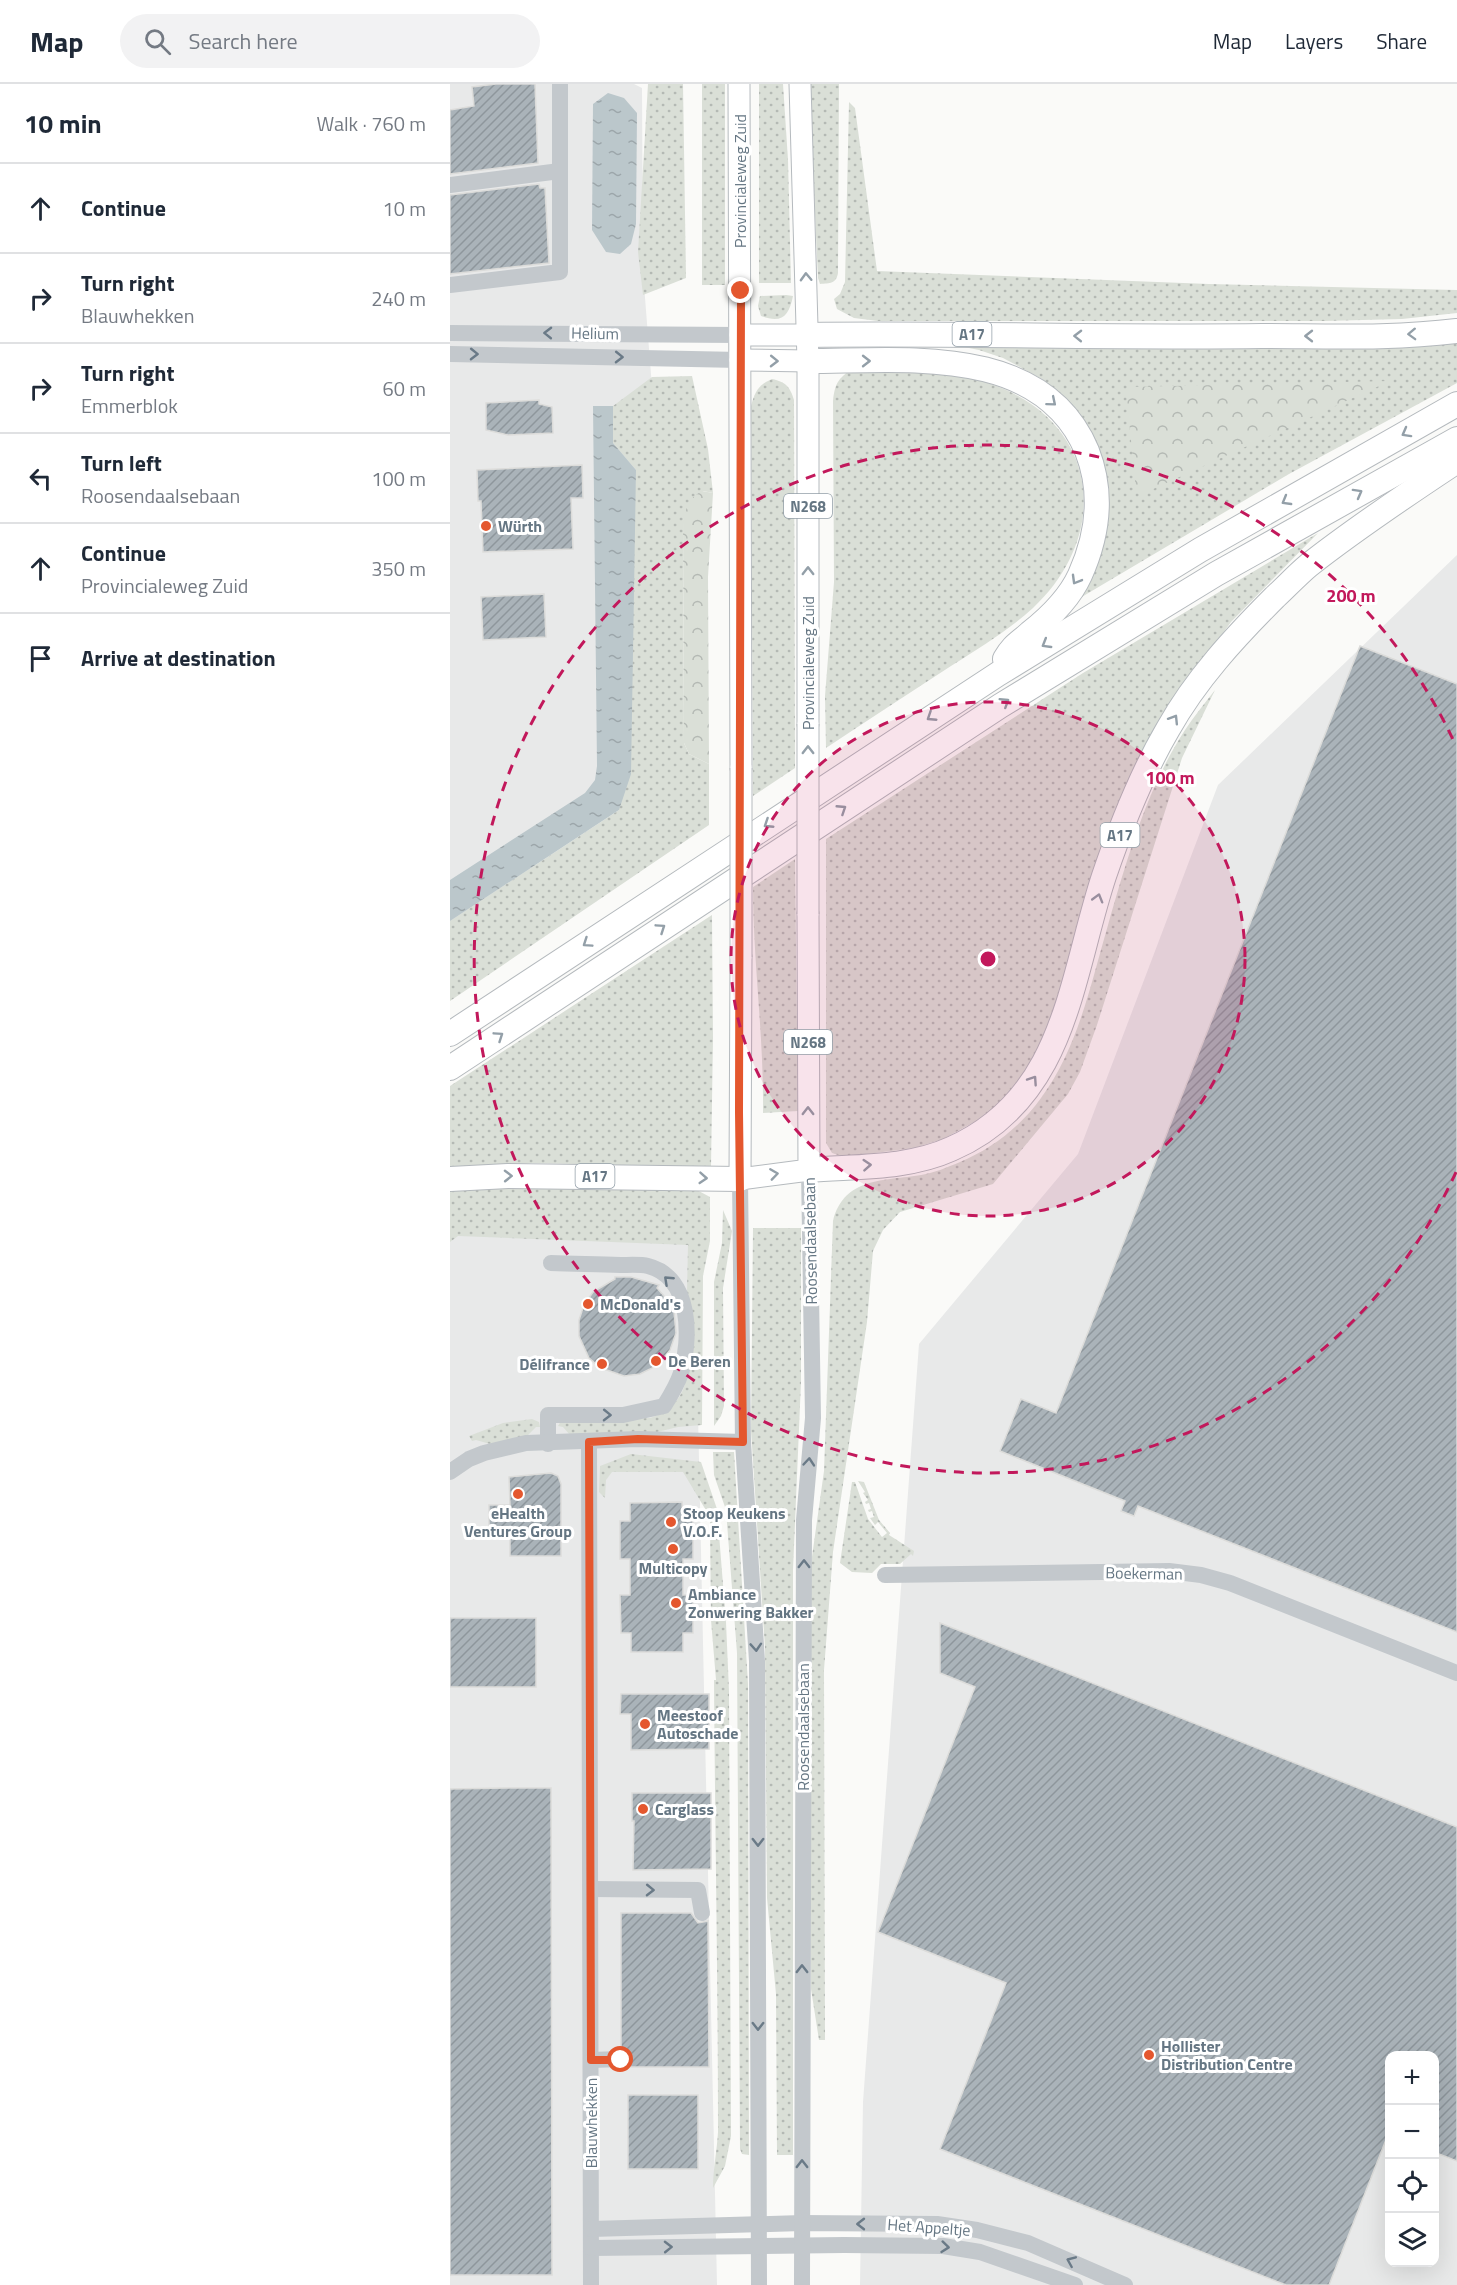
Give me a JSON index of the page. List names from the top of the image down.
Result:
{
  "streets": {
    "highway": ["A17"],
    "main road": ["Provincialeweg Zuid", "N268"],
    "street": [
      "Helium",
      "Roosendaalsebaan",
      "Boekerman",
      "Blauwhekken",
      "Het Appeltje"
    ]
  },
  "crossings": [
    ["Provincialeweg Zuid", "Helium"],
    ["Provincialeweg Zuid", "A17"],
    ["Provincialeweg Zuid", "Roosendaalsebaan"],
    ["A17", "Roosendaalsebaan"],
    ["Roosendaalsebaan", "Het Appeltje"]
  ],
  "places": [
    "Würth",
    "McDonald's",
    "De Beren",
    "Délifrance",
    "eHealth Ventures Group",
    "Stoop Keukens V.O.F.",
    "Multicopy",
    "Ambiance Zonwering Bakker",
    "Meestoof Autoschade",
    "Carglass",
    "Hollister Distribution Centre"
  ],
  "page": {
    "header": "Map",
    "search": "Search here",
    "nav": ["Map", "Layers", "Share"],
    "heading": ["10 min", "Walk · 760 m"],
    "list": [
      ["Continue", "10 m"],
      ["Turn right", "Blauwhekken", "240 m"],
      ["Turn right", "Emmerblok", "60 m"],
      ["Turn left", "Roosendaalsebaan", "100 m"],
      ["Continue", "Provincialeweg Zuid", "350 m"],
      "Arrive at destination"
    ],
    "map_buttons": ["+", "−"]
  },
  "rings": ["200 m", "100 m"]
}
